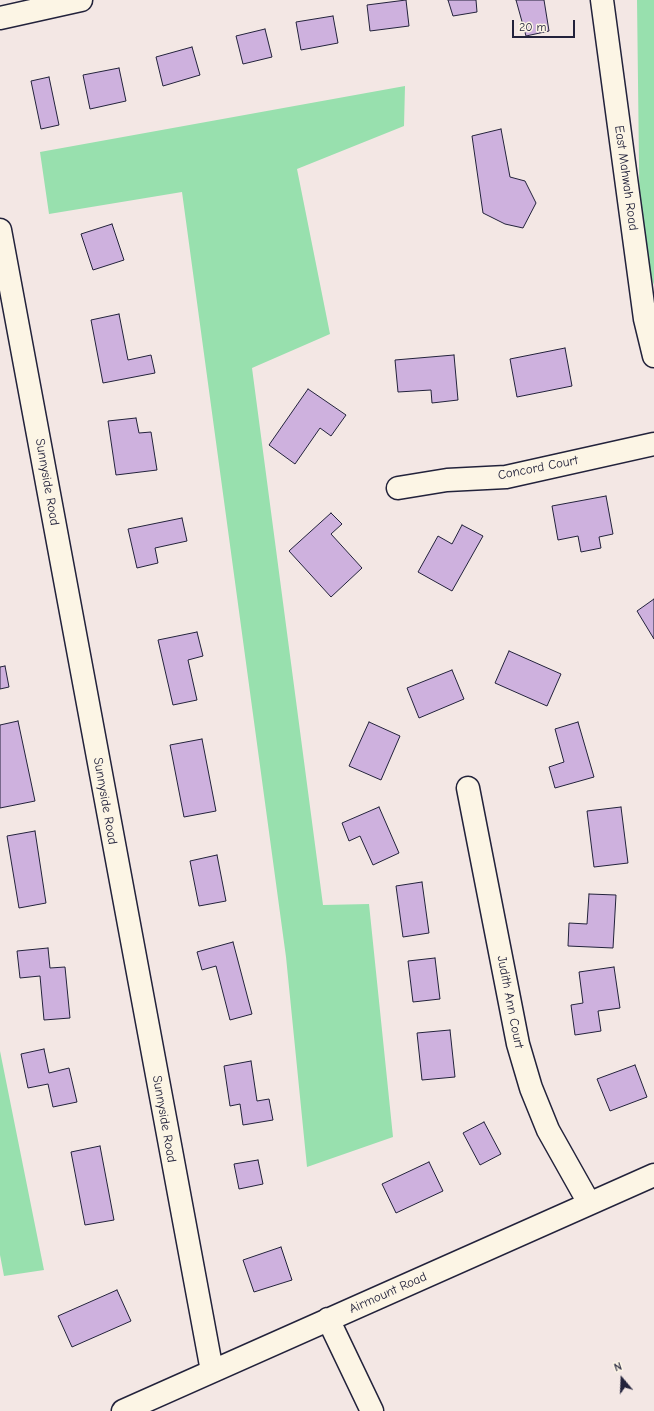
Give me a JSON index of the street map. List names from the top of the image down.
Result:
{
  "streets": {
    "street": [
      "East Mahwah Road",
      "Concord Court",
      "Sunnyside Road",
      "Judith Ann Court",
      "Airmount Road"
    ]
  },
  "crossings": [
    ["Sunnyside Road", "Airmount Road"],
    ["Judith Ann Court", "Airmount Road"]
  ],
  "scale_bar": "20 m",
  "north": "top"
}
